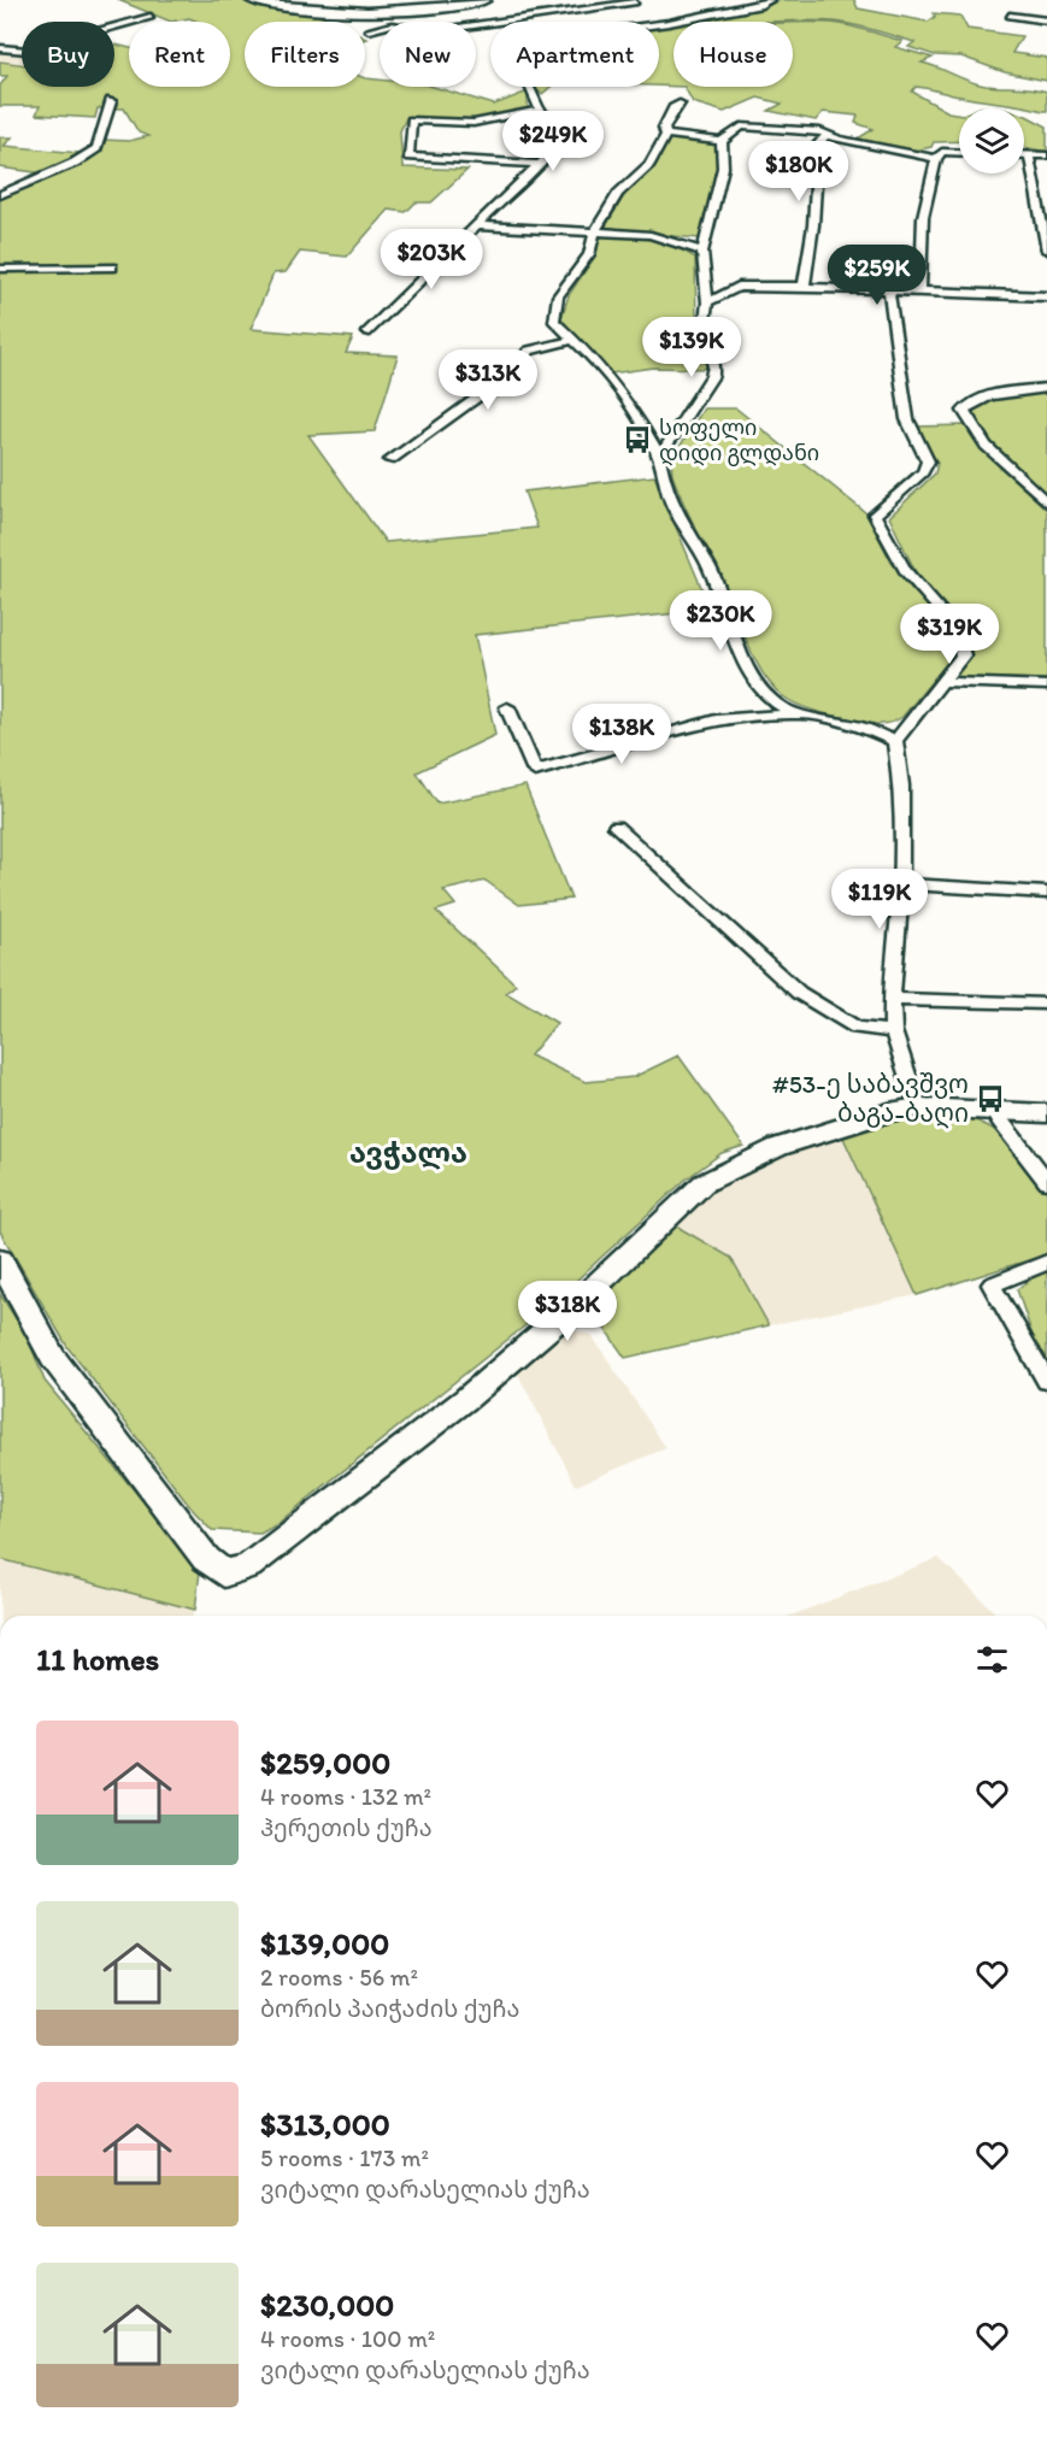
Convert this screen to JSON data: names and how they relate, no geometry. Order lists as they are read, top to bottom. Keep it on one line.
{"districts":["ავჭალა"],"places":{"bus stop":["სოფელი დიდი გლდანი","#53-ე საბავშვო ბაგა-ბაღი"]},"page":{"chip":["Buy","Rent","Filters","New","Apartment","House"],"price":["$249K","$180K","$203K","$259K","$139K","$313K","$230K","$319K","$138K","$119K","$318K"],"heading":"11 homes","list":[{"name":"$259,000","note":"4 rooms · 132 m² · ჰერეთის ქუჩა"},{"name":"$139,000","note":"2 rooms · 56 m² · ბორის პაიჭაძის ქუჩა"},{"name":"$313,000","note":"5 rooms · 173 m² · ვიტალი დარასელიას ქუჩა"},{"name":"$230,000","note":"4 rooms · 100 m² · ვიტალი დარასელიას ქუჩა"}]}}
